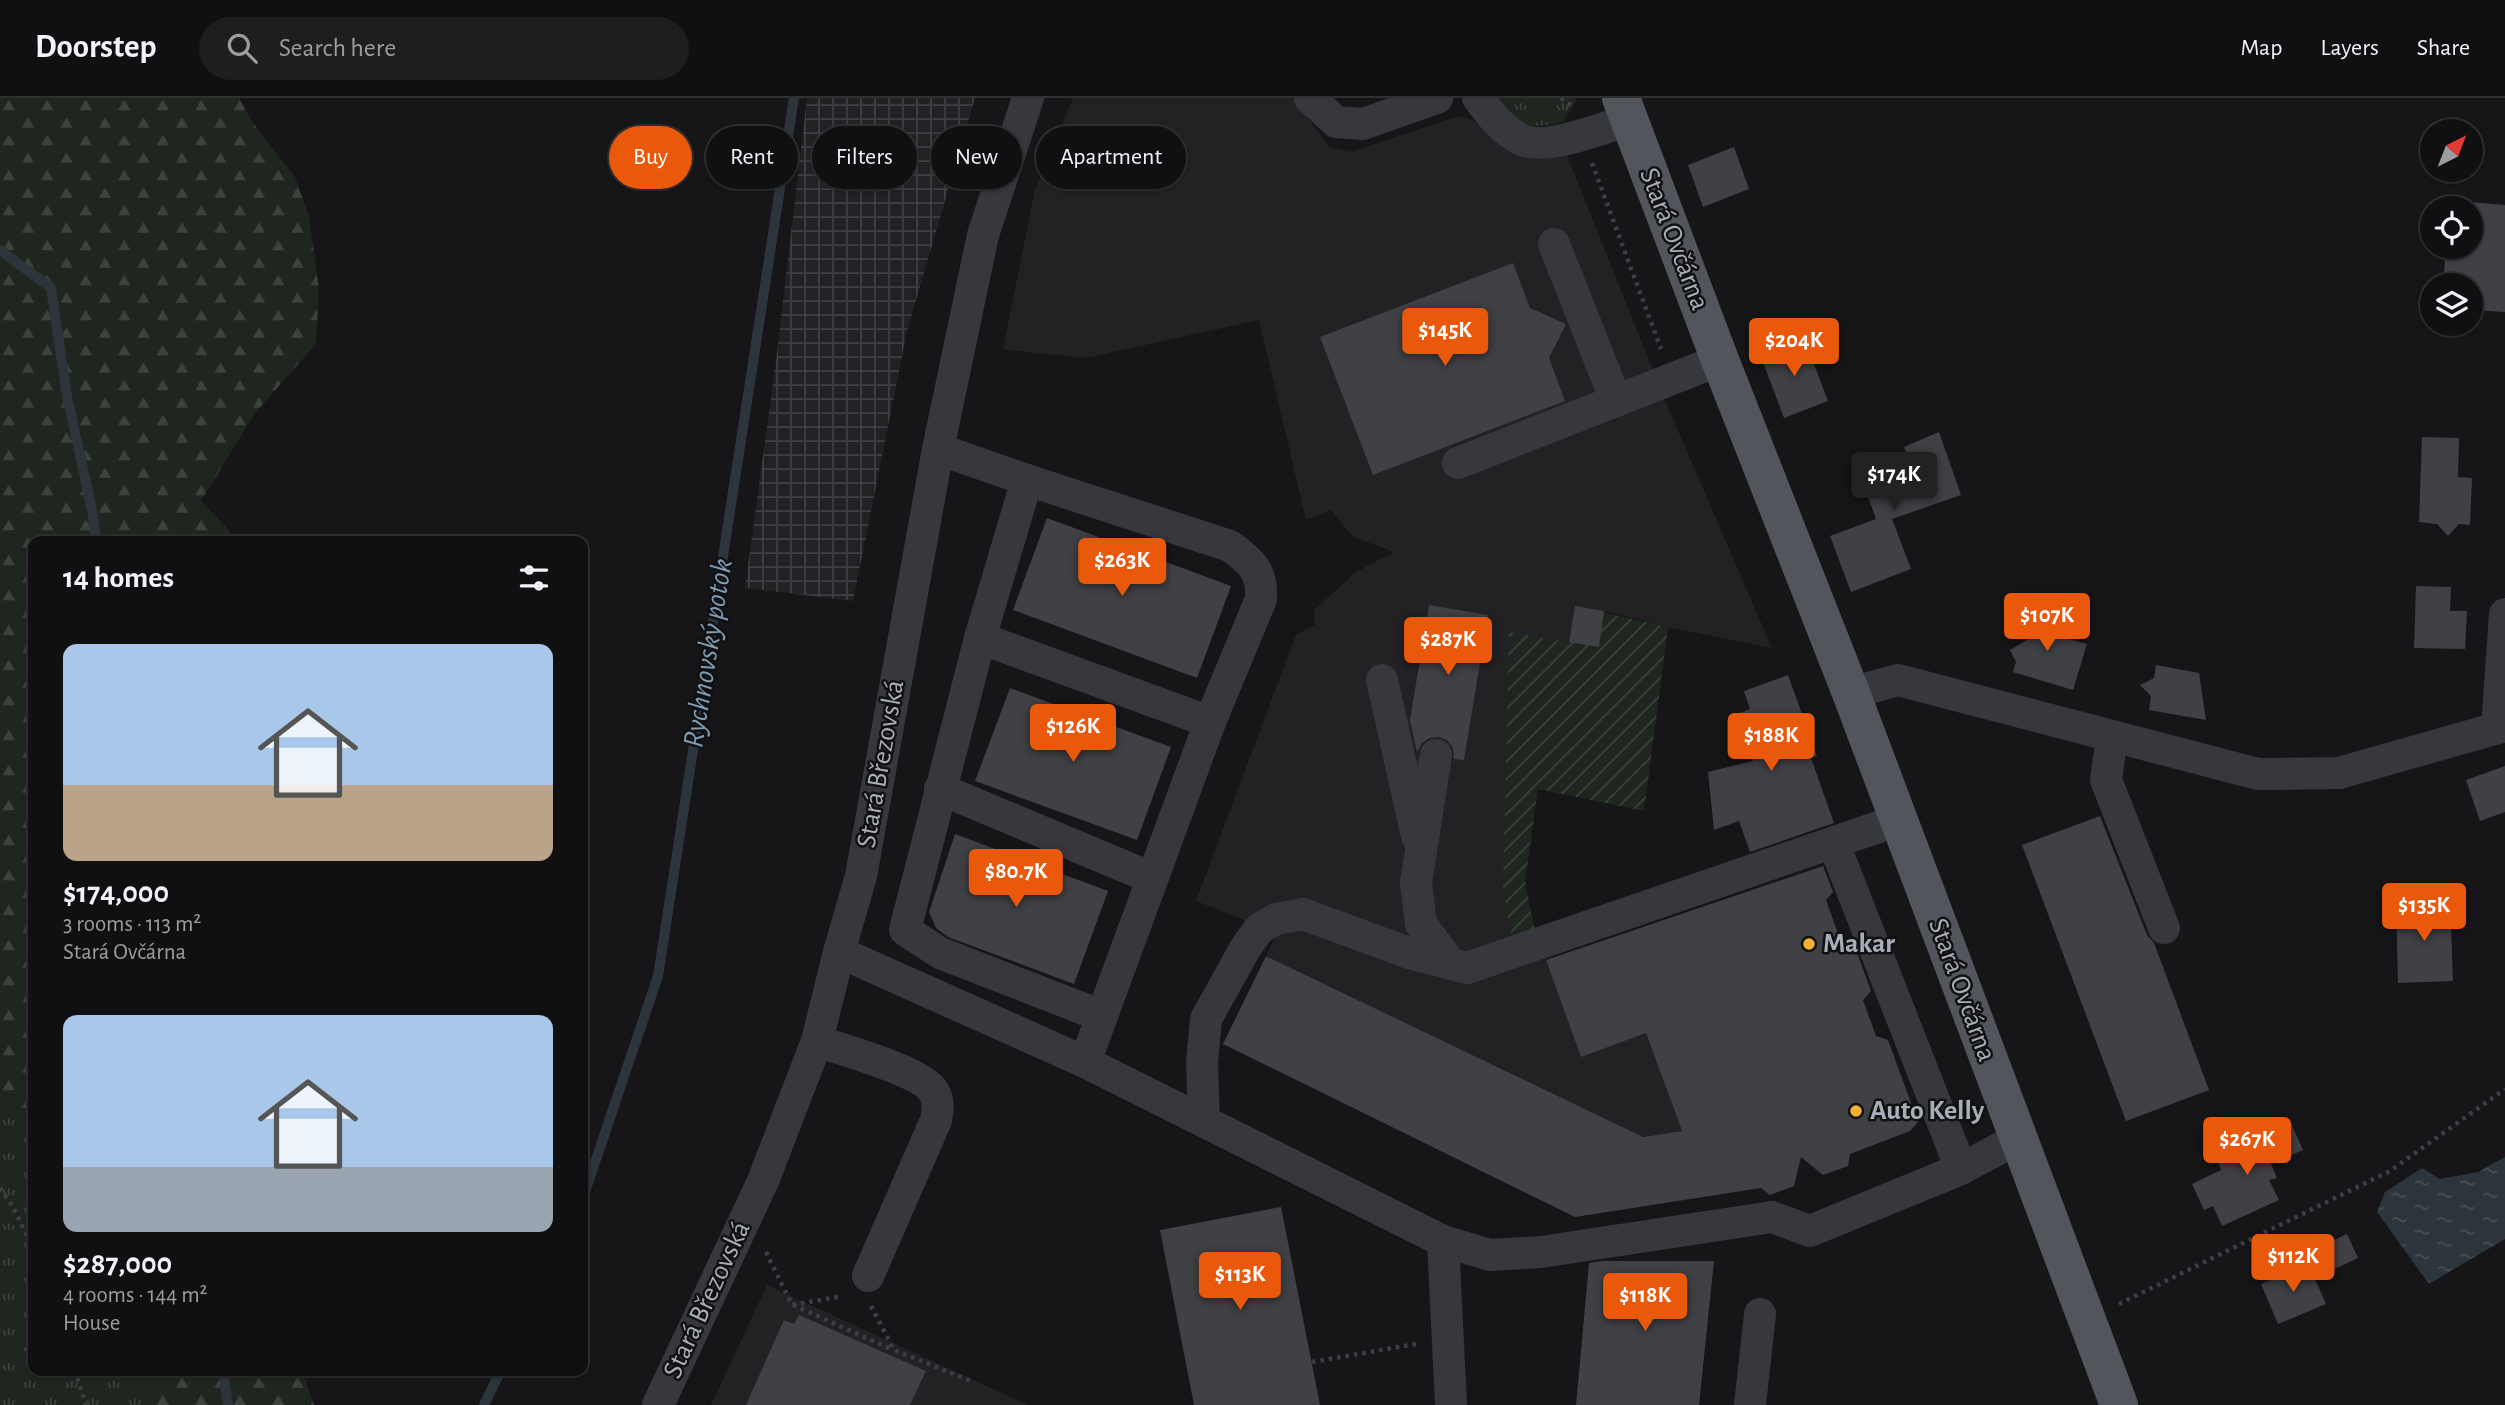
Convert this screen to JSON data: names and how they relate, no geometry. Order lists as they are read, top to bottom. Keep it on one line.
{"streets":{"main road":["Stará Ovčárna"],"street":["Stará Březovská"]},"water":["Rychnovský potok"],"places":["Makar","Auto Kelly"],"north":"top right","page":{"header":"Doorstep","search":"Search here","nav":["Map","Layers","Share"],"chip":["Buy","Rent","Filters","New","Apartment"],"price":["$145K","$204K","$174K","$263K","$107K","$287K","$126K","$188K","$80.7K","$135K","$267K","$112K","$113K","$118K"],"heading":"14 homes","list":[{"name":"$174,000","note":"3 rooms · 113 m² · Stará Ovčárna"},{"name":"$287,000","note":"4 rooms · 144 m² · House"}]}}
